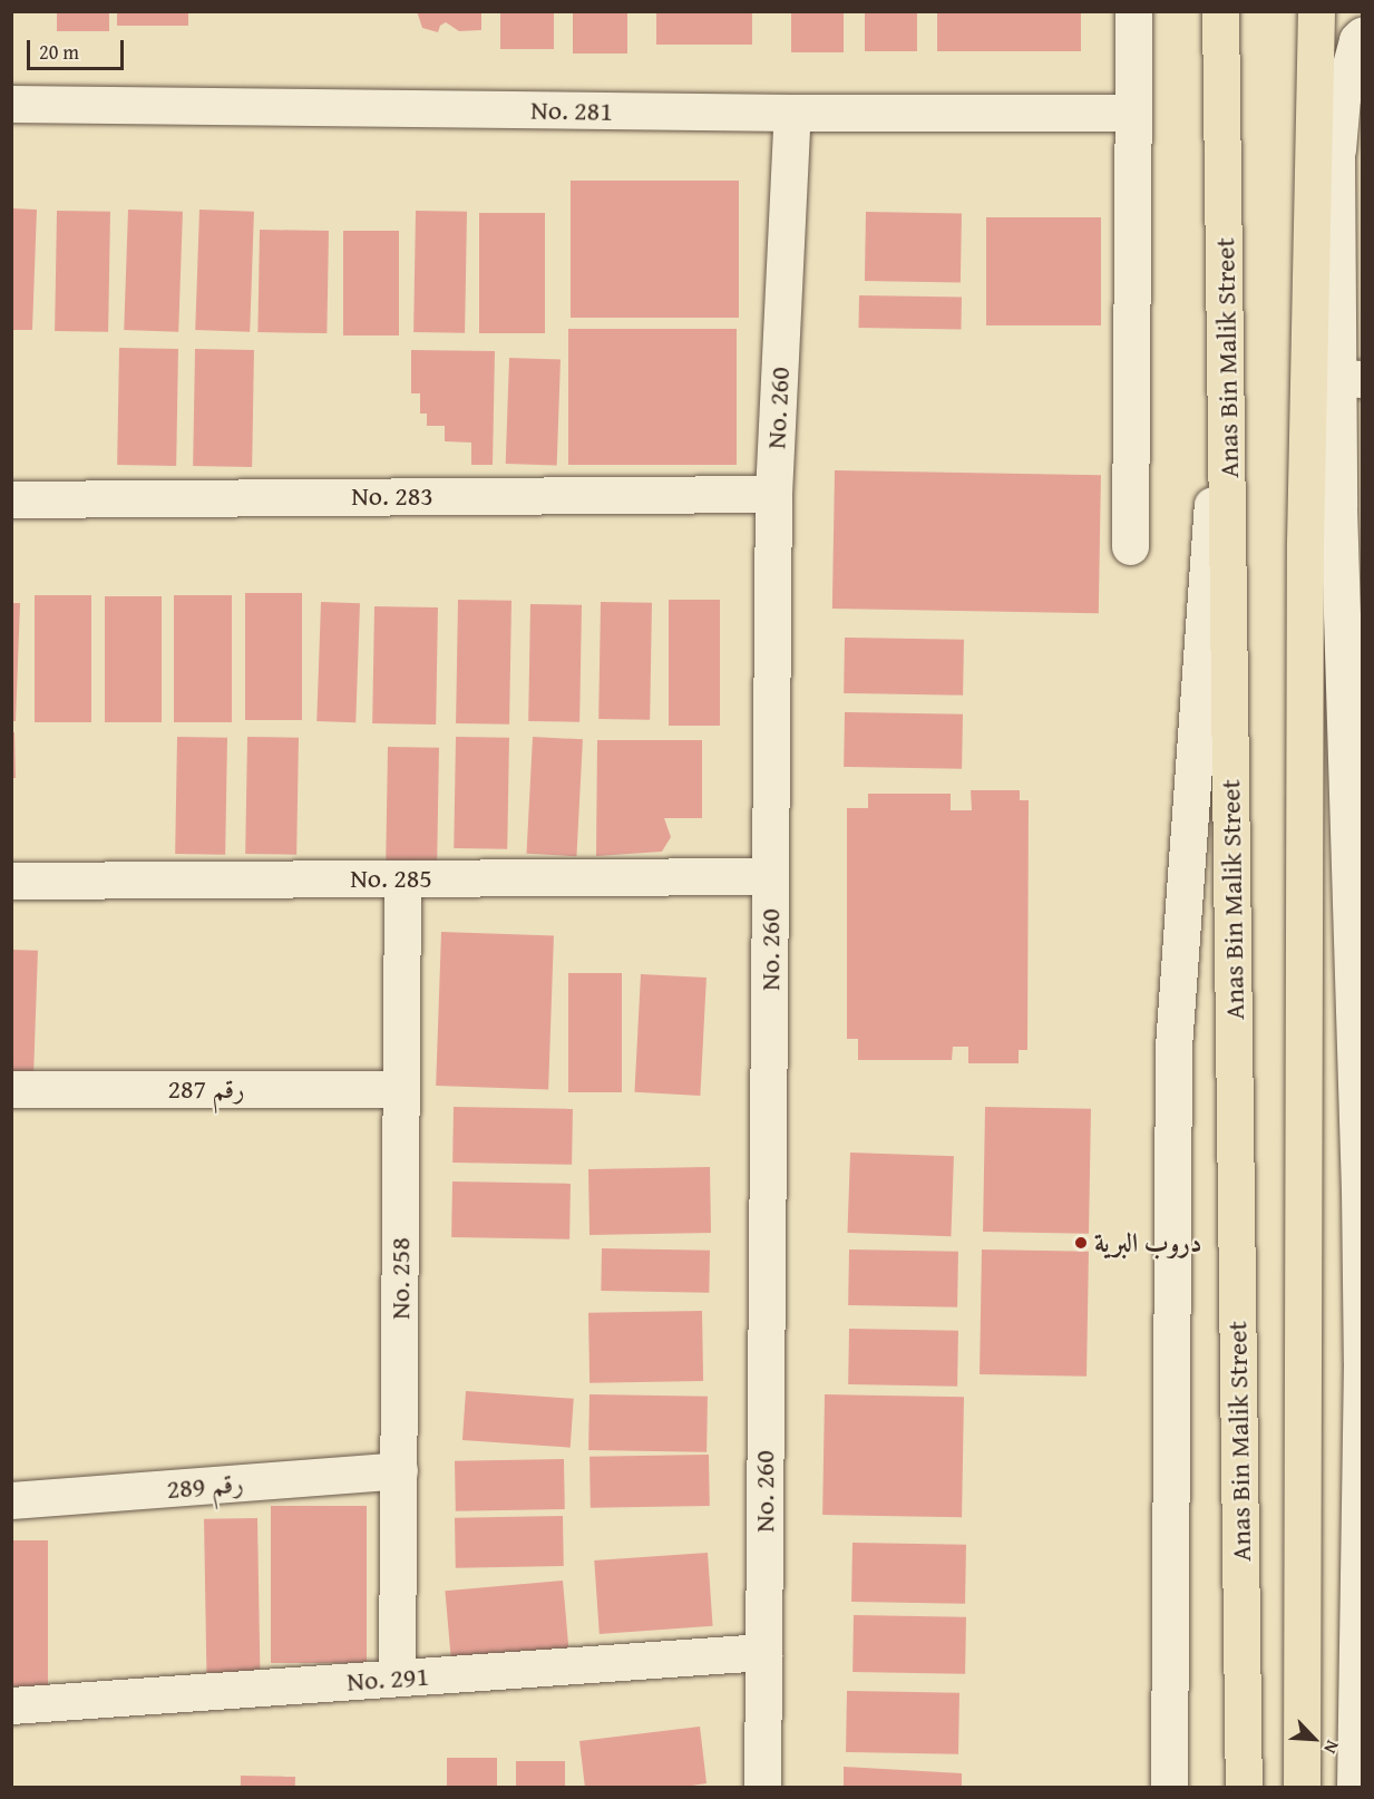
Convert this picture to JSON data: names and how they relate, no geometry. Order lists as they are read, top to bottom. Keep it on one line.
{"streets":{"main road":["Anas Bin Malik Street"],"street":["No. 281","No. 260","No. 283","No. 285","رقم 287","No. 258","رقم 289","No. 291"]},"crossings":[["No. 281","No. 260"],["No. 260","No. 283"],["No. 260","No. 285"],["No. 260","No. 291"],["No. 285","No. 258"],["رقم 287","No. 258"],["No. 258","رقم 289"],["No. 258","No. 291"]],"places":["دروب البرية"],"scale_bar":"20 m","north":"bottom right"}
